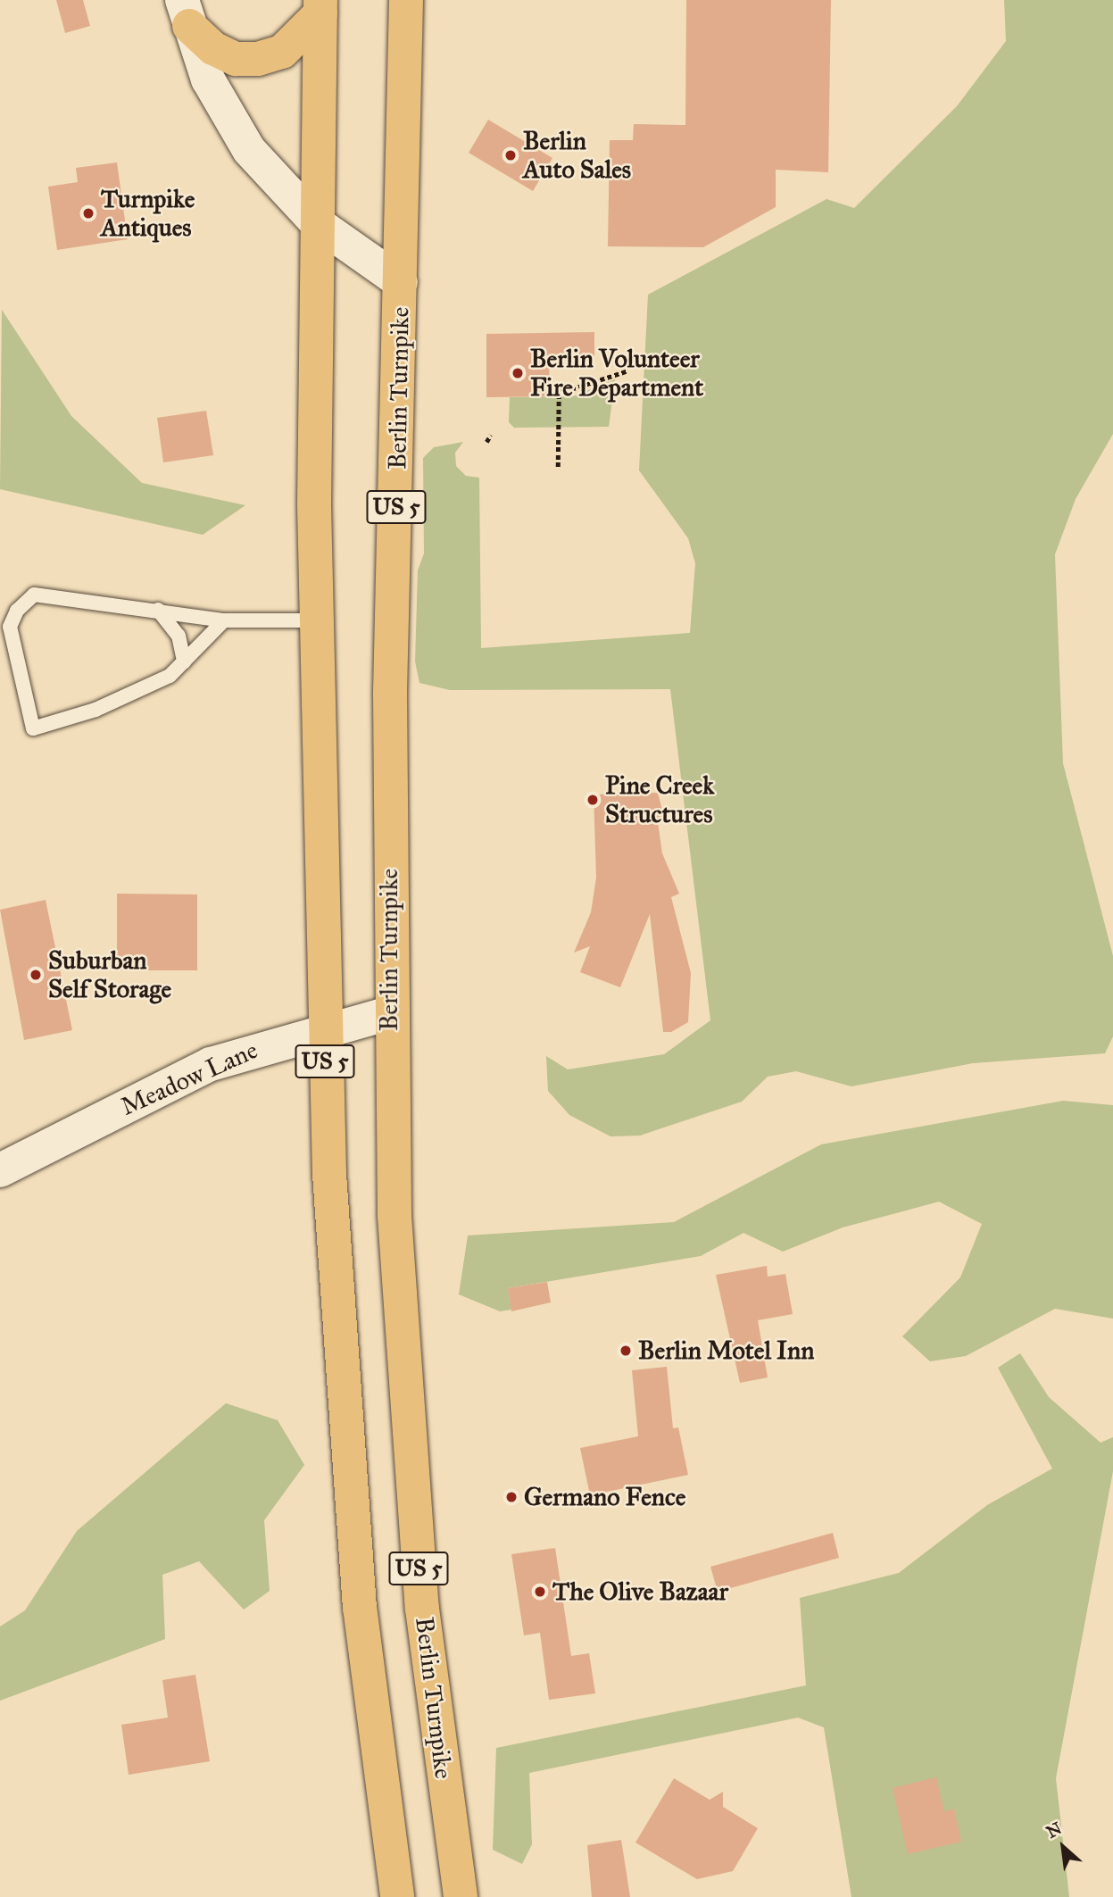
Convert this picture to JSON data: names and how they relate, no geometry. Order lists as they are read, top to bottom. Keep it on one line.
{"streets":{"highway":["Berlin Turnpike","US 5"],"street":["Meadow Lane"]},"crossings":[["Berlin Turnpike","Meadow Lane"],["US 5","Meadow Lane"]],"places":["Berlin Auto Sales","Turnpike Antiques","Berlin Volunteer Fire Department","Pine Creek Structures","Suburban Self Storage","Berlin Motel Inn","Germano Fence","The Olive Bazaar"],"north":"top left"}
